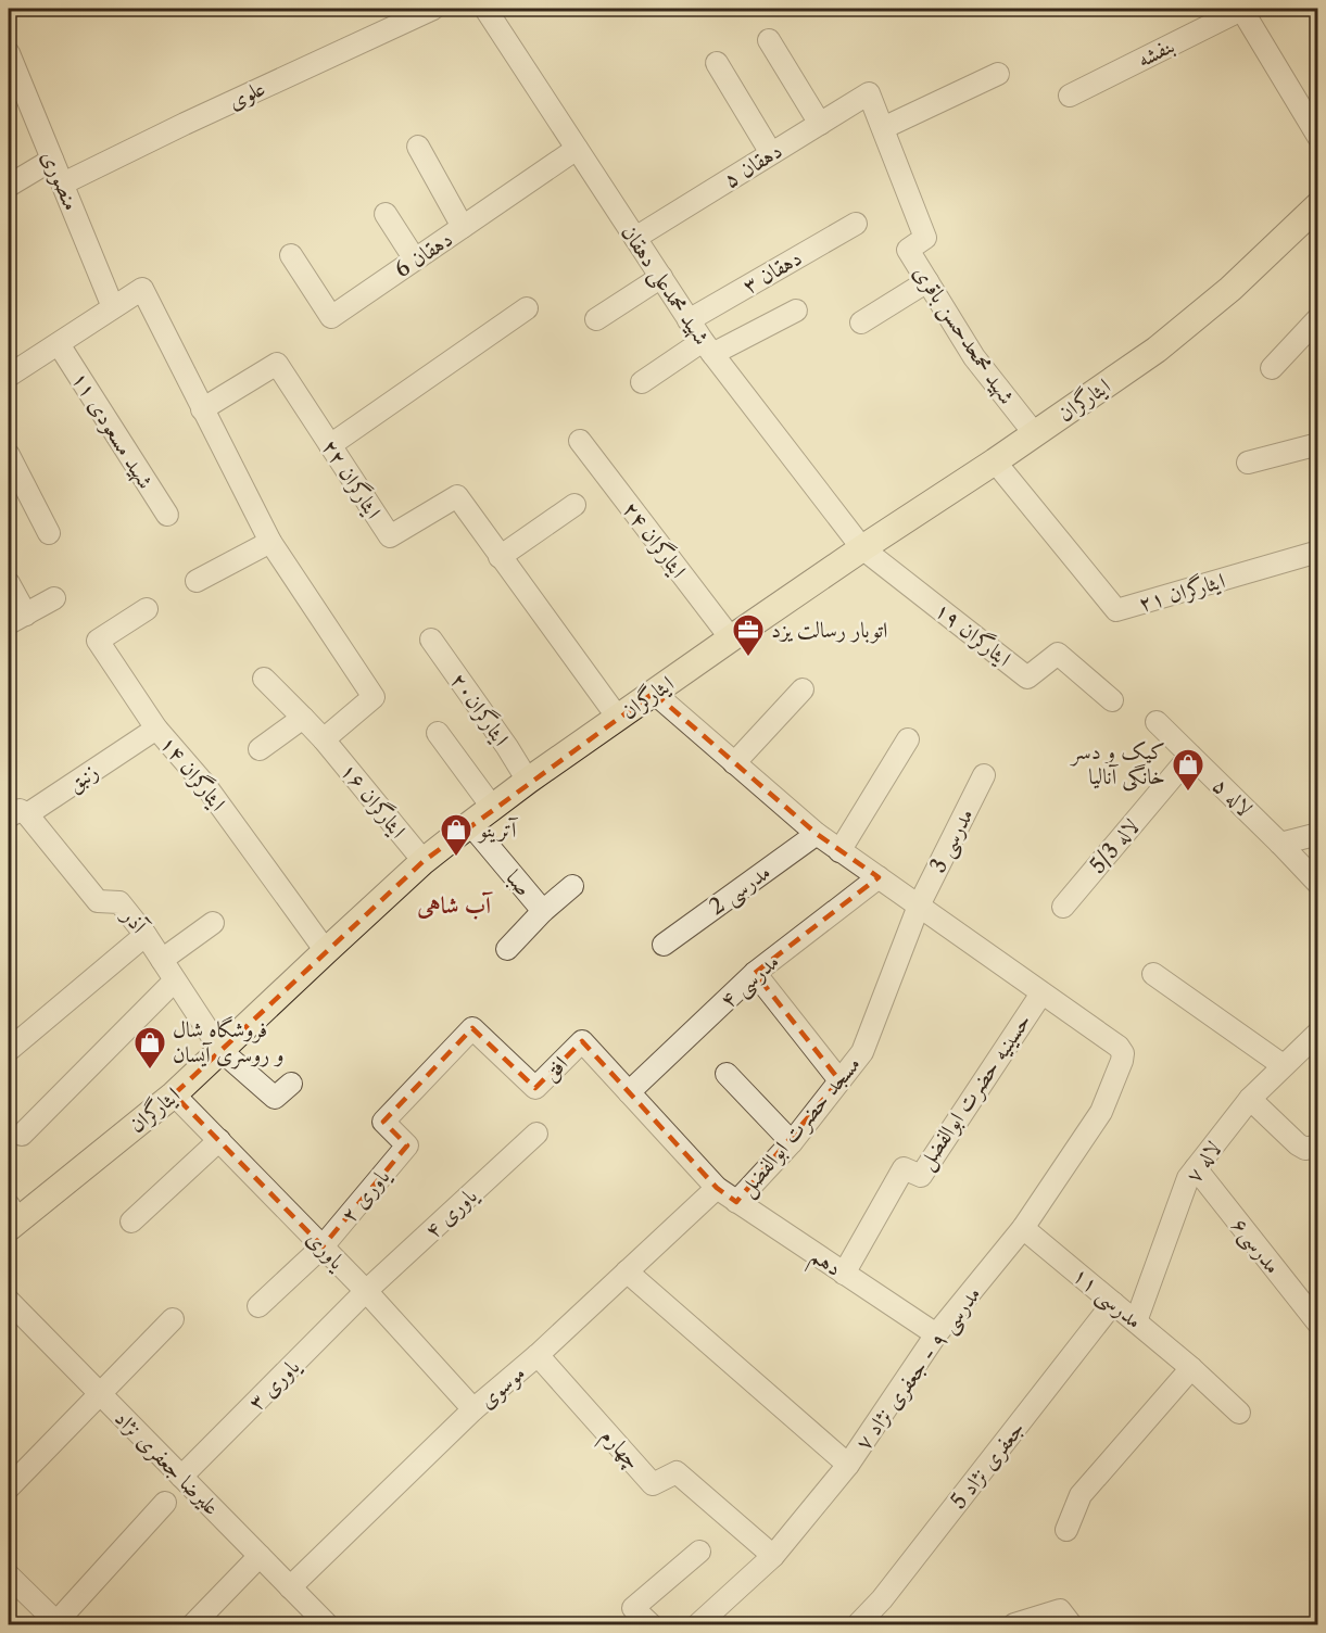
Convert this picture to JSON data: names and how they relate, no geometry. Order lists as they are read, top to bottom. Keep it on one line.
{"streets":{"main road":["ایثارگران"],"street":["بنفشه","علوی","دهقان ۵","منصوری","دهقان 6","دهقان ۳","شهید محمدعلی دهقان","شهید محمحدحسن باقری","شهید مسعودی ۱۱","ایثارگران ۲۲","ایثارگران ۲۴","ایثارگران ۲۱","ایثارگران ۱‍۹","۲۰ایثارگران","ایثارگران ۱۴","زنبق","لاله ۵","ایثارگران ۱۶","مدرسی 3","لاله 5/3","صبا","مدرسی 2","آذر","مدرسی ۴","افق","حسینیه حضرت ابوالفضل","مسجد حضرت ابوالفضل","لاله ۷","یاوری ۲","یاوری ۴","مدرسی۶","یاوری","دهم","مدرسی ۱۱","مدرسی ۹ - جعفری نژاد ۷","یاوری ۳","موسوی","چهارم","علیرضا جعفری نژاد","جعفری نژاد 5"]},"crossings":[["علوی","منصوری"],["دهقان ۵","شهید محمدعلی دهقان"],["دهقان ۵","شهید محمحدحسن باقری"],["دهقان 6","شهید محمدعلی دهقان"],["دهقان ۳","شهید محمدعلی دهقان"],["شهید محمدعلی دهقان","ایثارگران"],["شهید محمدعلی دهقان","ایثارگران ۱‍۹"],["شهید محمحدحسن باقری","ایثارگران"],["ایثارگران","ایثارگران ۲۲"],["ایثارگران","ایثارگران ۲۴"],["ایثارگران","ایثارگران ۲۱"],["ایثارگران","ایثارگران ۱‍۹"],["ایثارگران","۲۰ایثارگران"],["ایثارگران","ایثارگران ۱۴"],["ایثارگران","ایثارگران ۱۶"],["ایثارگران","صبا"],["ایثارگران","آذر"],["ایثارگران","یاوری"],["ایثارگران ۱۴","زنبق"],["زنبق","آذر"],["لاله ۵","لاله 5/3"],["مدرسی 3","مسجد حضرت ابوالفضل"],["مدرسی ۴","افق"],["افق","یاوری ۲"],["افق","دهم"],["افق","موسوی"],["حسینیه حضرت ابوالفضل","دهم"],["حسینیه حضرت ابوالفضل","مدرسی ۹ - جعفری نژاد ۷"],["مسجد حضرت ابوالفضل","دهم"],["لاله ۷","مدرسی۶"],["لاله ۷","مدرسی ۱۱"],["یاوری ۲","یاوری"],["یاوری ۴","یاوری"],["یاوری ۴","یاوری ۳"],["یاوری","یاوری ۳"],["یاوری","موسوی"],["دهم","مدرسی ۹ - جعفری نژاد ۷"],["دهم","موسوی"],["مدرسی ۱۱","مدرسی ۹ - جعفری نژاد ۷"],["مدرسی ۱۱","جعفری نژاد 5"],["مدرسی ۹ - جعفری نژاد ۷","چهارم"],["یاوری ۳","علیرضا جعفری نژاد"],["موسوی","چهارم"],["موسوی","علیرضا جعفری نژاد"]],"districts":["آب شاهی"],"places":{"office":["اتوبار رسالت یزد"],"shop":["کیک و دسر خانگی آنالیا","آترینو","فروشگاه شال و روسری آیسان"]}}
